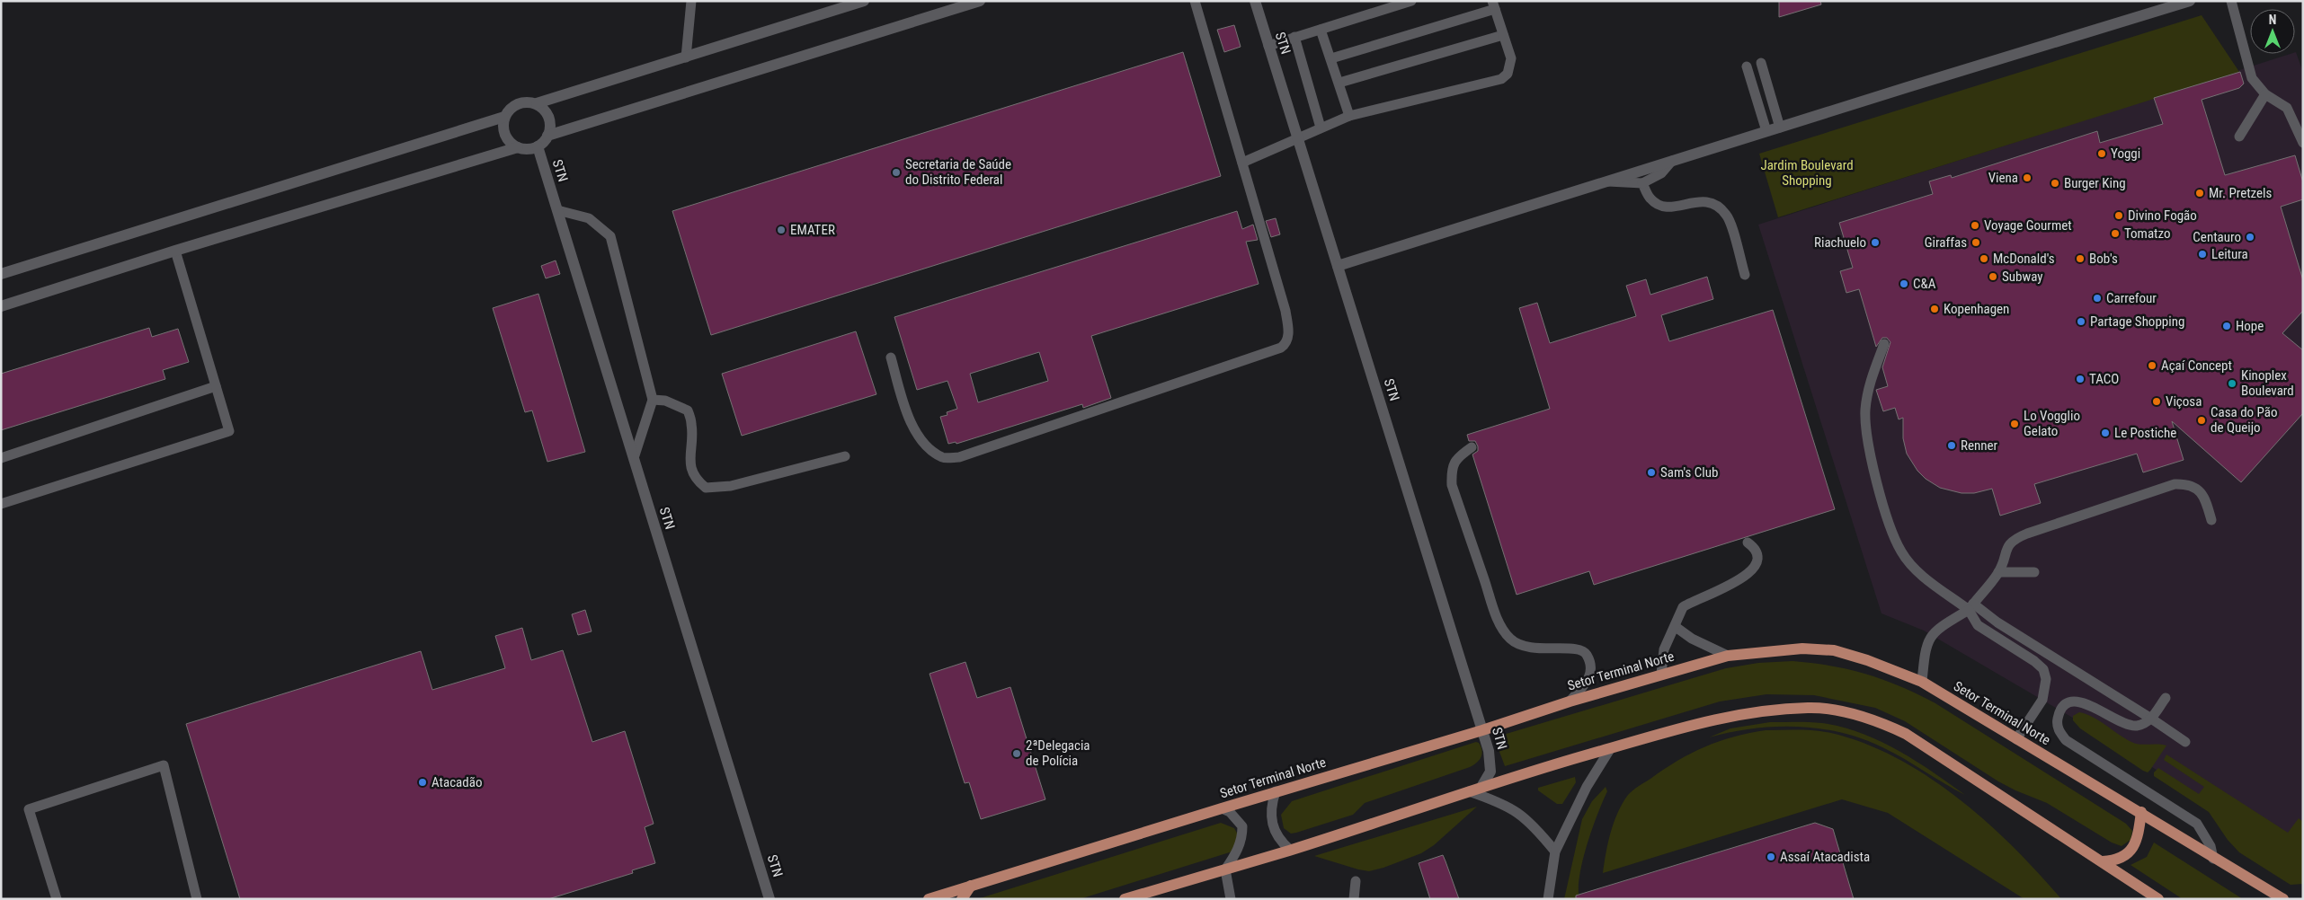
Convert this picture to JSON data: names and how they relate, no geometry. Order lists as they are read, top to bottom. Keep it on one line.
{"streets":{"main road":["Setor Terminal Norte"],"street":["STN"]},"crossings":[["STN","Setor Terminal Norte"]],"parks":["Jardim Boulevard Shopping"],"places":["Yoggi","Secretaria de Saúde do Distrito Federal","Viena","Burger King","Mr. Pretzels","Divino Fogão","Voyage Gourmet","EMATER","Tomatzo","Centauro","Riachuelo","Giraffas","Leitura","McDonald's","Bob's","Subway","C&A","Carrefour","Kopenhagen","Partage Shopping","Hope","Açaí Concept","TACO","Kinoplex Boulevard","Viçosa","Casa do Pão de Queijo","Lo Vogglio Gelato","Le Postiche","Renner","Sam's Club","2ªDelegacia de Polícia","Atacadão","Assaí Atacadista"],"north":"top"}
